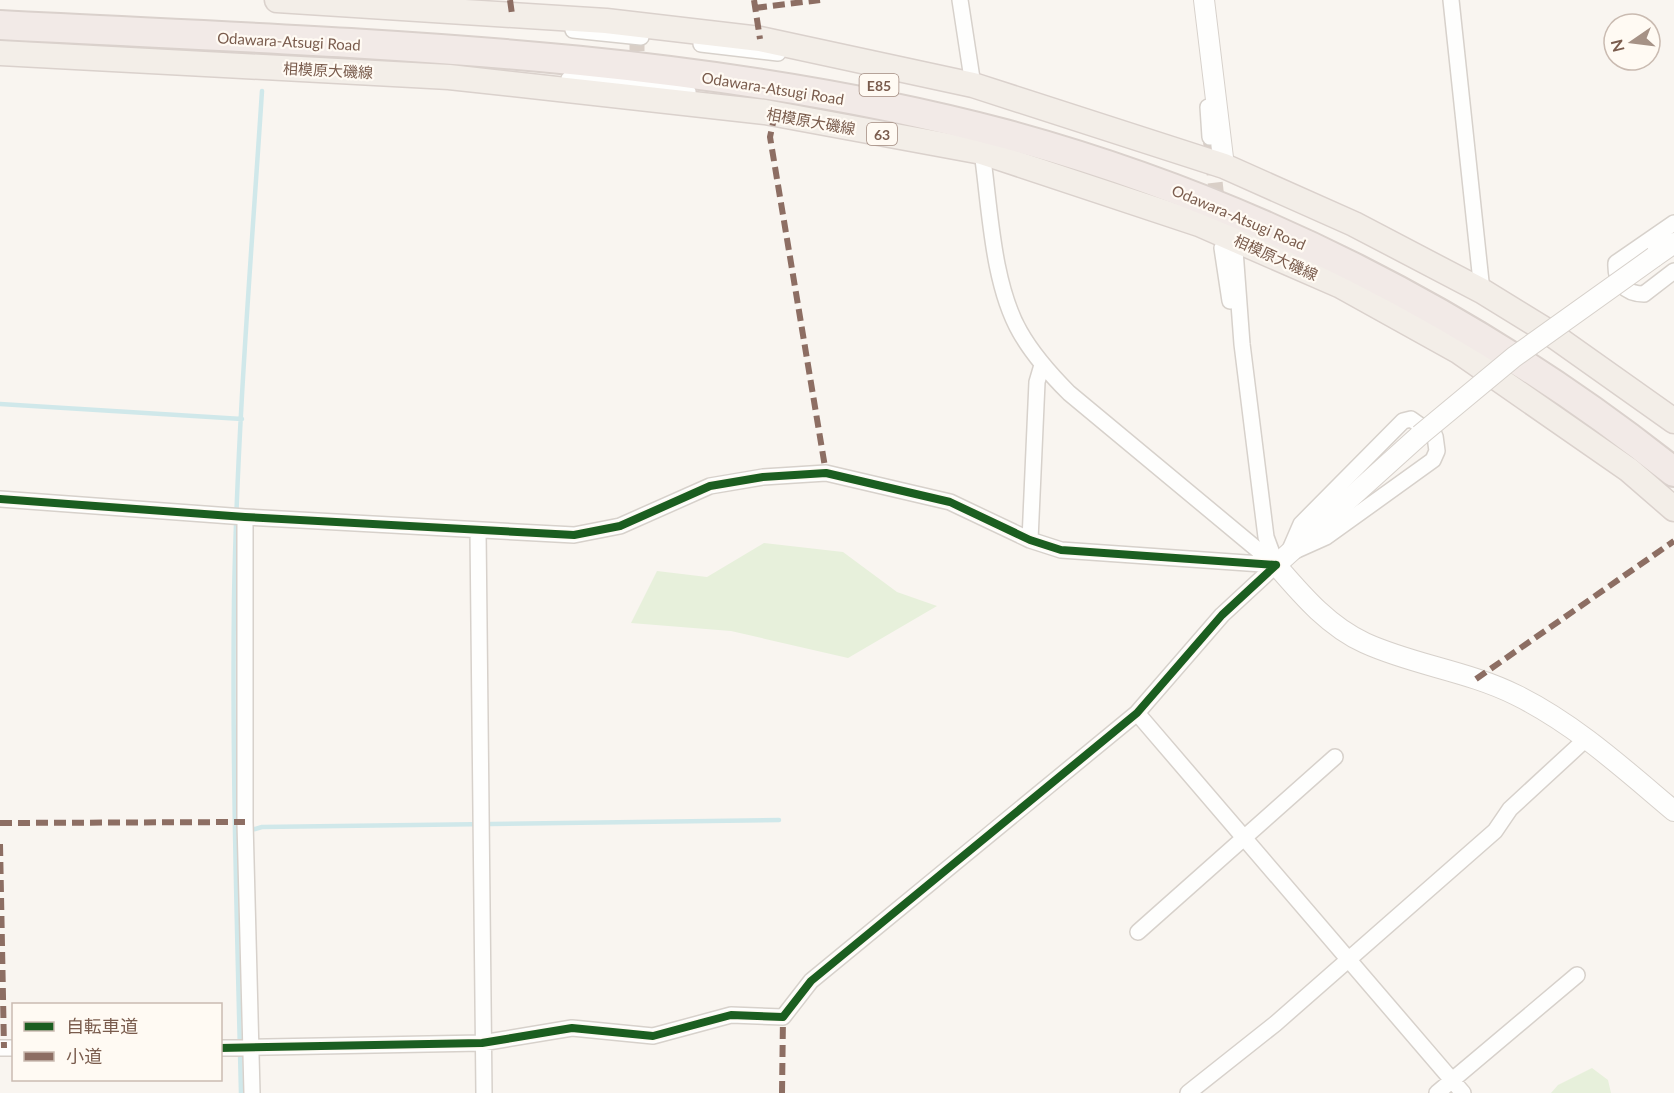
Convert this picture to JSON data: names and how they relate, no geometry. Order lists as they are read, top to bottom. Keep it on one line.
{"streets":{"highway":["Odawara-Atsugi Road","E85"],"main road":["相模原大磯線","63"]},"legend":["自転車道","小道"],"north":"left"}
